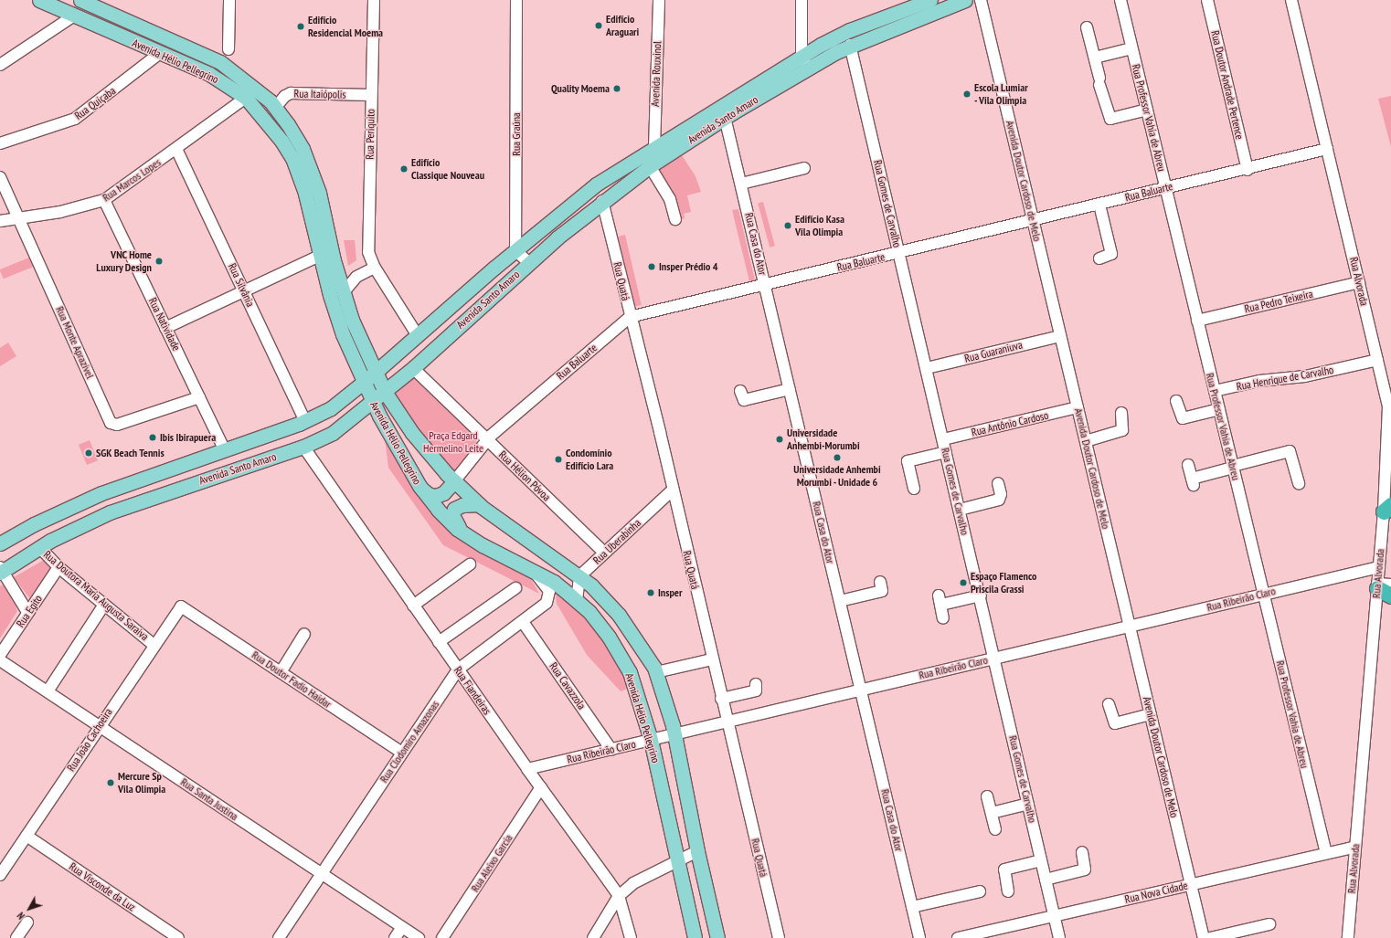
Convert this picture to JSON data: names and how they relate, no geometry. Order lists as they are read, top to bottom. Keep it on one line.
{"streets":{"main road":["Avenida Hélio Pellegrino","Avenida Santo Amaro"],"street":["Avenida Rouxinol","Rua Doutor Andrade Pertence","Rua Itaiópolis","Rua Quiçaba","Rua Professor Vahia de Abreu","Rua Periquito","Rua Graúna","Rua Marcos Lopes","Avenida Doutor Cardoso de Melo","Rua Baluarte","Rua Gomes de Carvalho","Rua Casa do Ator","Rua Quatá","Rua Alvorada","Rua Silvânia","Rua Pedro Teixeira","Rua Natividade","Rua Monte Aprazível","Rua Guaraniuva","Rua Henrique de Carvalho","Rua Antônio Cardoso","Rua Hélion Póvoa","Rua Uberabinha","Rua Doutora Maria Augusta Saraiva","Rua Ribeirão Claro","Rua Egito","Rua Doutor Fadio Haidar","Rua Cavazzola","Rua Fiandeiras","Rua João Cachoeira","Rua Clodomiro Amazonas","Rua Santa Justina","Rua Aleixo Garcia","Rua Visconde da Luz","Rua Nova Cidade"]},"crossings":[["Avenida Hélio Pellegrino","Rua Itaiópolis"],["Avenida Hélio Pellegrino","Rua Quiçaba"],["Avenida Hélio Pellegrino","Avenida Santo Amaro"],["Avenida Hélio Pellegrino","Rua Marcos Lopes"],["Avenida Hélio Pellegrino","Rua Baluarte"],["Avenida Hélio Pellegrino","Rua Uberabinha"],["Avenida Hélio Pellegrino","Rua Ribeirão Claro"],["Avenida Hélio Pellegrino","Rua Clodomiro Amazonas"],["Avenida Rouxinol","Avenida Santo Amaro"],["Rua Doutor Andrade Pertence","Rua Baluarte"],["Rua Itaiópolis","Rua Periquito"],["Rua Professor Vahia de Abreu","Rua Baluarte"],["Rua Professor Vahia de Abreu","Rua Pedro Teixeira"],["Rua Professor Vahia de Abreu","Rua Henrique de Carvalho"],["Rua Professor Vahia de Abreu","Rua Ribeirão Claro"],["Rua Professor Vahia de Abreu","Rua Nova Cidade"],["Avenida Santo Amaro","Rua Periquito"],["Avenida Santo Amaro","Rua Graúna"],["Avenida Santo Amaro","Rua Gomes de Carvalho"],["Avenida Santo Amaro","Rua Casa do Ator"],["Avenida Santo Amaro","Rua Quatá"],["Avenida Santo Amaro","Rua Silvânia"],["Avenida Santo Amaro","Rua Natividade"],["Avenida Santo Amaro","Rua Hélion Póvoa"],["Avenida Santo Amaro","Rua Doutora Maria Augusta Saraiva"],["Avenida Santo Amaro","Rua Fiandeiras"],["Rua Marcos Lopes","Rua Silvânia"],["Rua Marcos Lopes","Rua Natividade"],["Rua Marcos Lopes","Rua Monte Aprazível"],["Avenida Doutor Cardoso de Melo","Rua Baluarte"],["Avenida Doutor Cardoso de Melo","Rua Guaraniuva"],["Avenida Doutor Cardoso de Melo","Rua Antônio Cardoso"],["Avenida Doutor Cardoso de Melo","Rua Ribeirão Claro"],["Avenida Doutor Cardoso de Melo","Rua Nova Cidade"],["Rua Baluarte","Rua Gomes de Carvalho"],["Rua Baluarte","Rua Casa do Ator"],["Rua Baluarte","Rua Quatá"],["Rua Baluarte","Rua Alvorada"],["Rua Baluarte","Rua Hélion Póvoa"],["Rua Gomes de Carvalho","Rua Guaraniuva"],["Rua Gomes de Carvalho","Rua Antônio Cardoso"],["Rua Gomes de Carvalho","Rua Ribeirão Claro"],["Rua Gomes de Carvalho","Rua Nova Cidade"],["Rua Casa do Ator","Rua Ribeirão Claro"],["Rua Quatá","Rua Uberabinha"],["Rua Quatá","Rua Ribeirão Claro"],["Rua Alvorada","Rua Pedro Teixeira"],["Rua Alvorada","Rua Henrique de Carvalho"],["Rua Alvorada","Rua Ribeirão Claro"],["Rua Alvorada","Rua Nova Cidade"],["Rua Natividade","Rua Monte Aprazível"],["Rua Hélion Póvoa","Rua Uberabinha"],["Rua Doutora Maria Augusta Saraiva","Rua Egito"],["Rua Doutora Maria Augusta Saraiva","Rua João Cachoeira"],["Rua Ribeirão Claro","Rua Cavazzola"],["Rua Ribeirão Claro","Rua Fiandeiras"],["Rua Doutor Fadio Haidar","Rua João Cachoeira"],["Rua Doutor Fadio Haidar","Rua Clodomiro Amazonas"],["Rua Cavazzola","Rua Clodomiro Amazonas"],["Rua Fiandeiras","Rua Clodomiro Amazonas"],["Rua Fiandeiras","Rua Aleixo Garcia"],["Rua João Cachoeira","Rua Santa Justina"],["Rua João Cachoeira","Rua Visconde da Luz"],["Rua Clodomiro Amazonas","Rua Santa Justina"]],"parks":["Praça Edgard Hermelino Leite"],"places":["Edifício Araguari","Edifício Residencial Moema","Quality Moema","Escola Lumiar - Vila Olimpia","Edifício Classique Nouveau","Edifício Kasa Vila Olimpia","VNC Home Luxury Design","Insper Prédio 4","Ibis Ibirapuera","Universidade Anhembi-Morumbi","SGK Beach Tennis","Universidade Anhembi Morumbi - Unidade 6","Condomínio Edifício Lara","Espaço Flamenco Priscila Grassi","Insper","Mercure Sp Vila Olimpia"],"north":"bottom left"}
